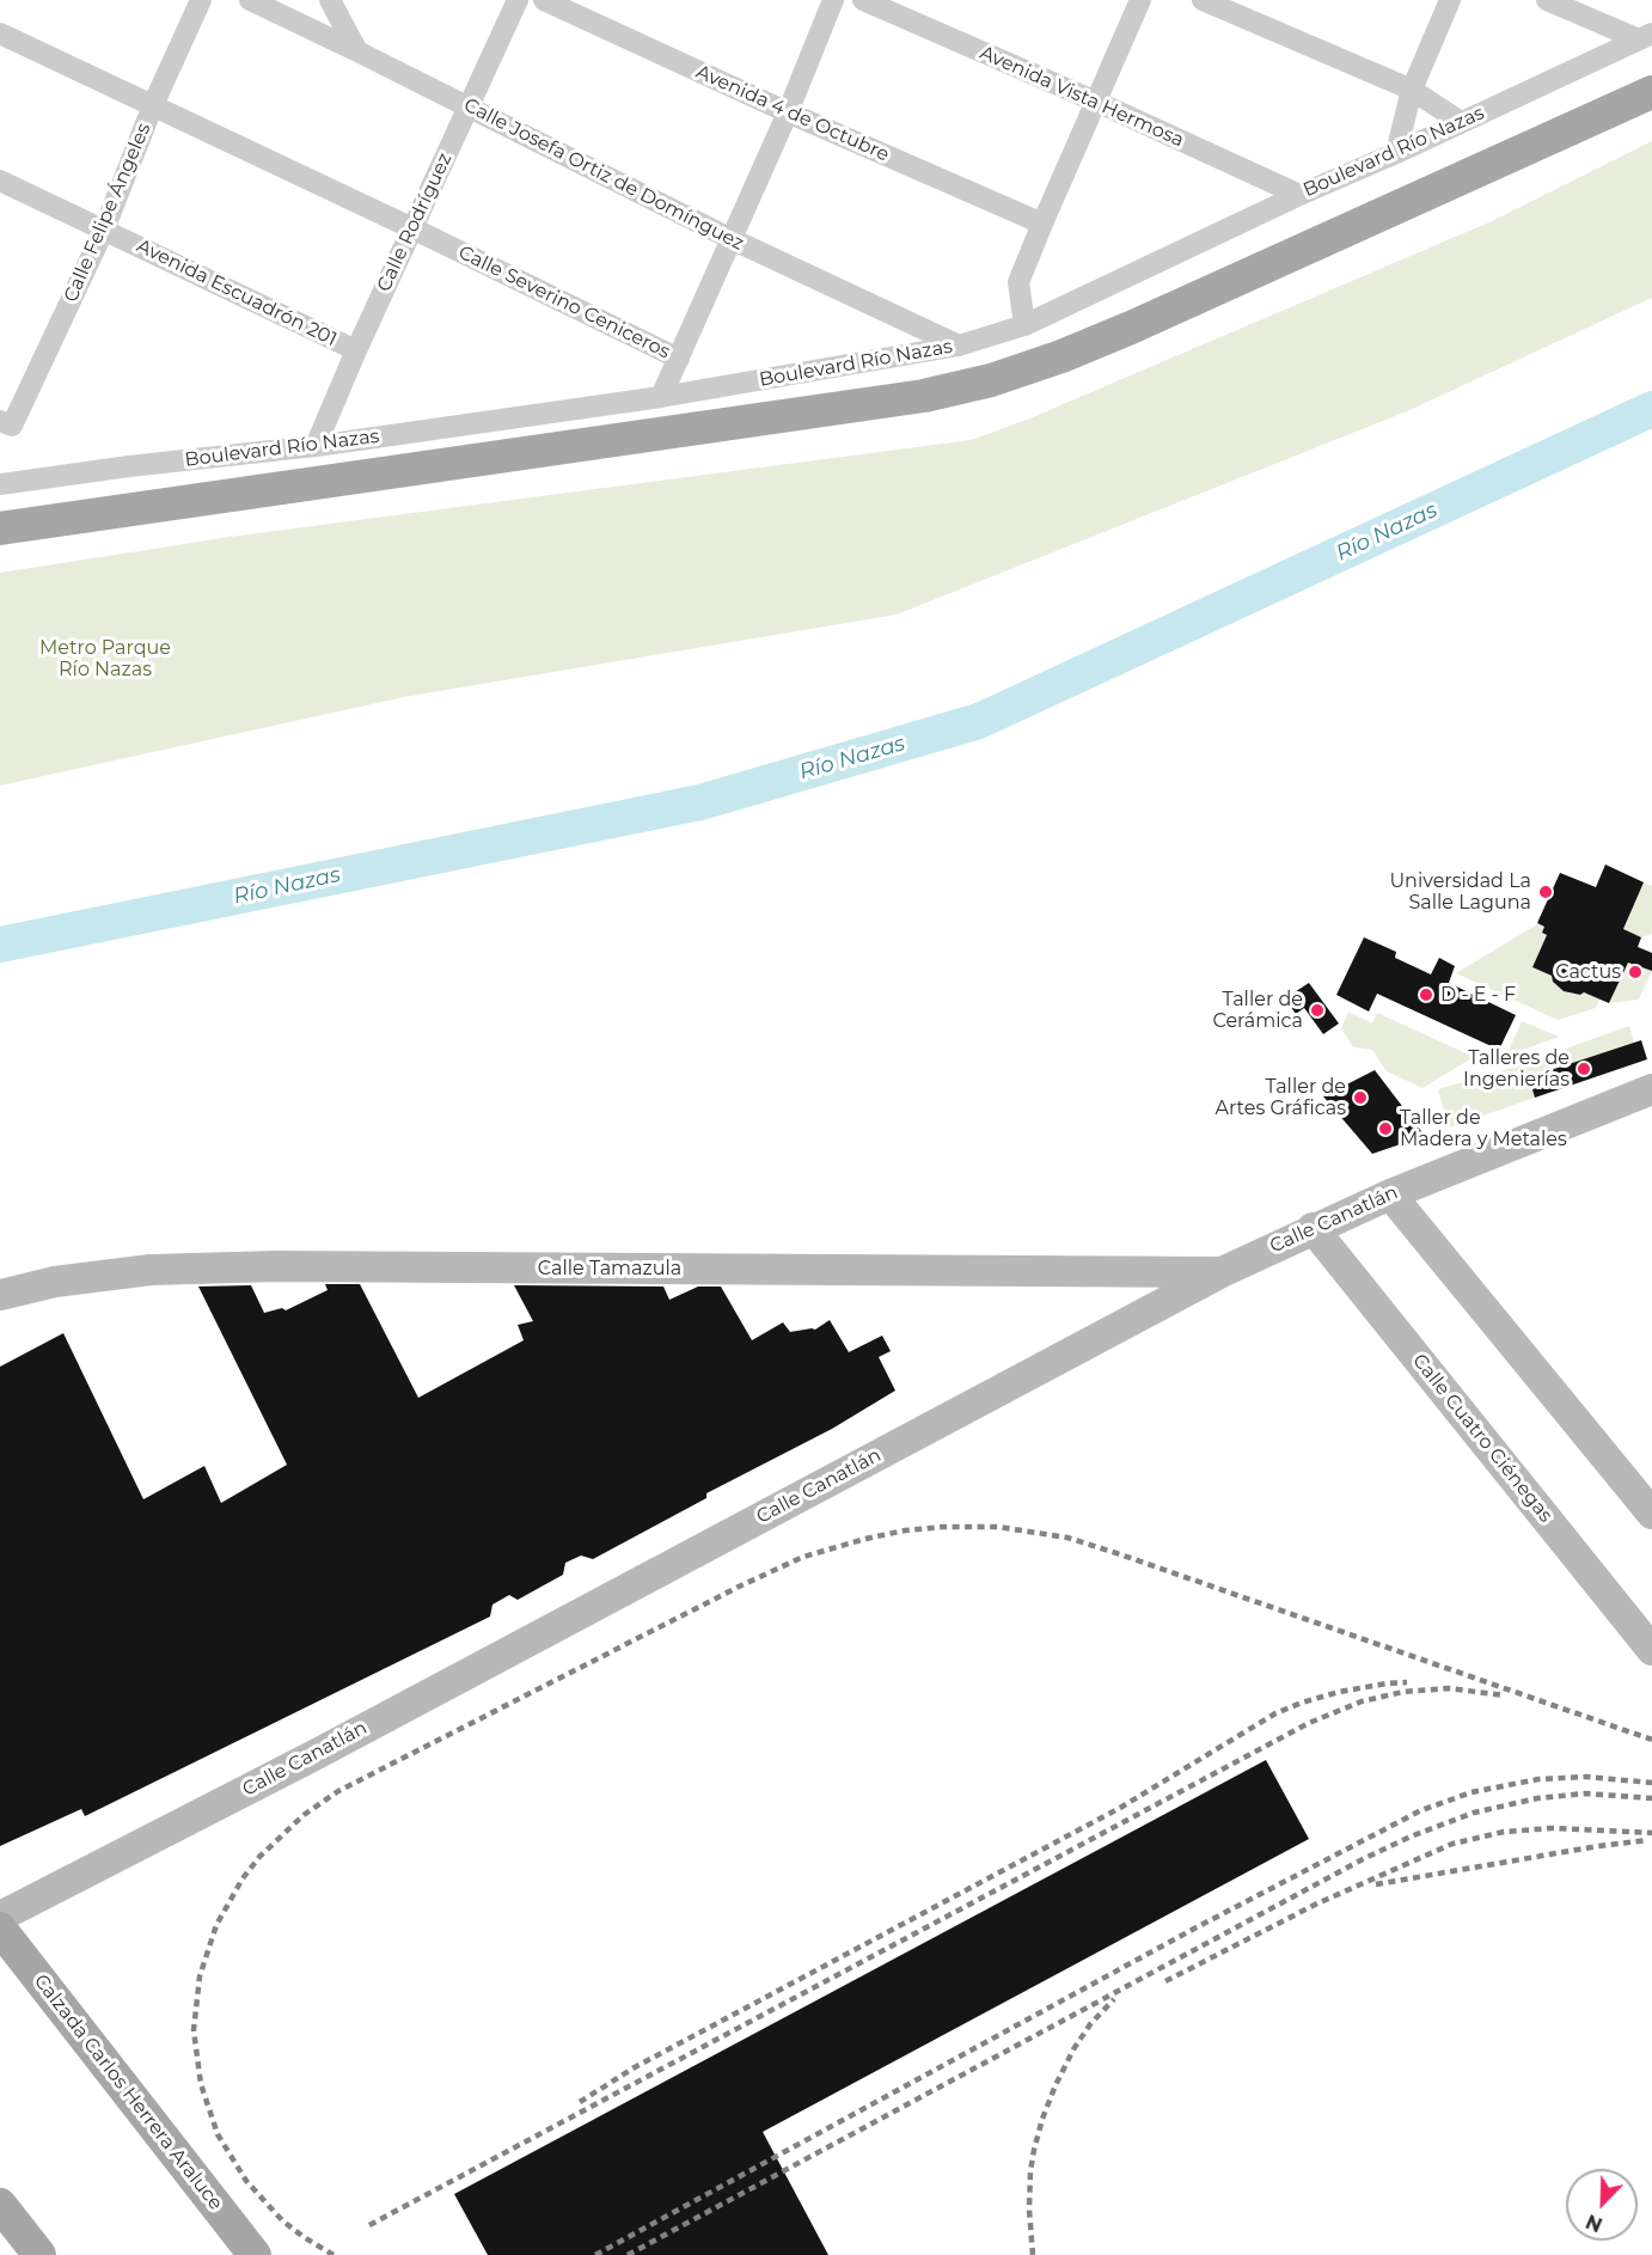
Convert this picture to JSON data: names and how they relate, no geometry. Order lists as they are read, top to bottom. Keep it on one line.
{"streets":{"main road":["Boulevard Río Nazas","Calzada Carlos Herrera Araluce"],"street":["Avenida Vista Hermosa","Avenida 4 de Octubre","Calle Josefa Ortiz de Domínguez","Calle Felipe Ángeles","Calle Rodríguez","Avenida Escuadrón 201","Calle Severino Ceniceros","Calle Canatlán","Calle Tamazula","Calle Cuatro Ciénegas"]},"crossings":[["Avenida Vista Hermosa","Boulevard Río Nazas"],["Boulevard Río Nazas","Calle Josefa Ortiz de Domínguez"],["Boulevard Río Nazas","Calle Rodríguez"],["Boulevard Río Nazas","Calle Severino Ceniceros"],["Calle Josefa Ortiz de Domínguez","Calle Rodríguez"],["Calle Felipe Ángeles","Avenida Escuadrón 201"],["Calle Felipe Ángeles","Calle Severino Ceniceros"],["Calle Rodríguez","Avenida Escuadrón 201"],["Calle Rodríguez","Calle Severino Ceniceros"],["Calle Canatlán","Calle Tamazula"],["Calle Canatlán","Calle Cuatro Ciénegas"]],"water":["Río Nazas"],"parks":["Metro Parque Río Nazas"],"places":["Universidad La Salle Laguna","Cactus","D - E - F","Taller de Cerámica","Talleres de Ingenierías","Taller de Artes Gráficas","Taller de Madera y Metales"],"north":"bottom left"}
